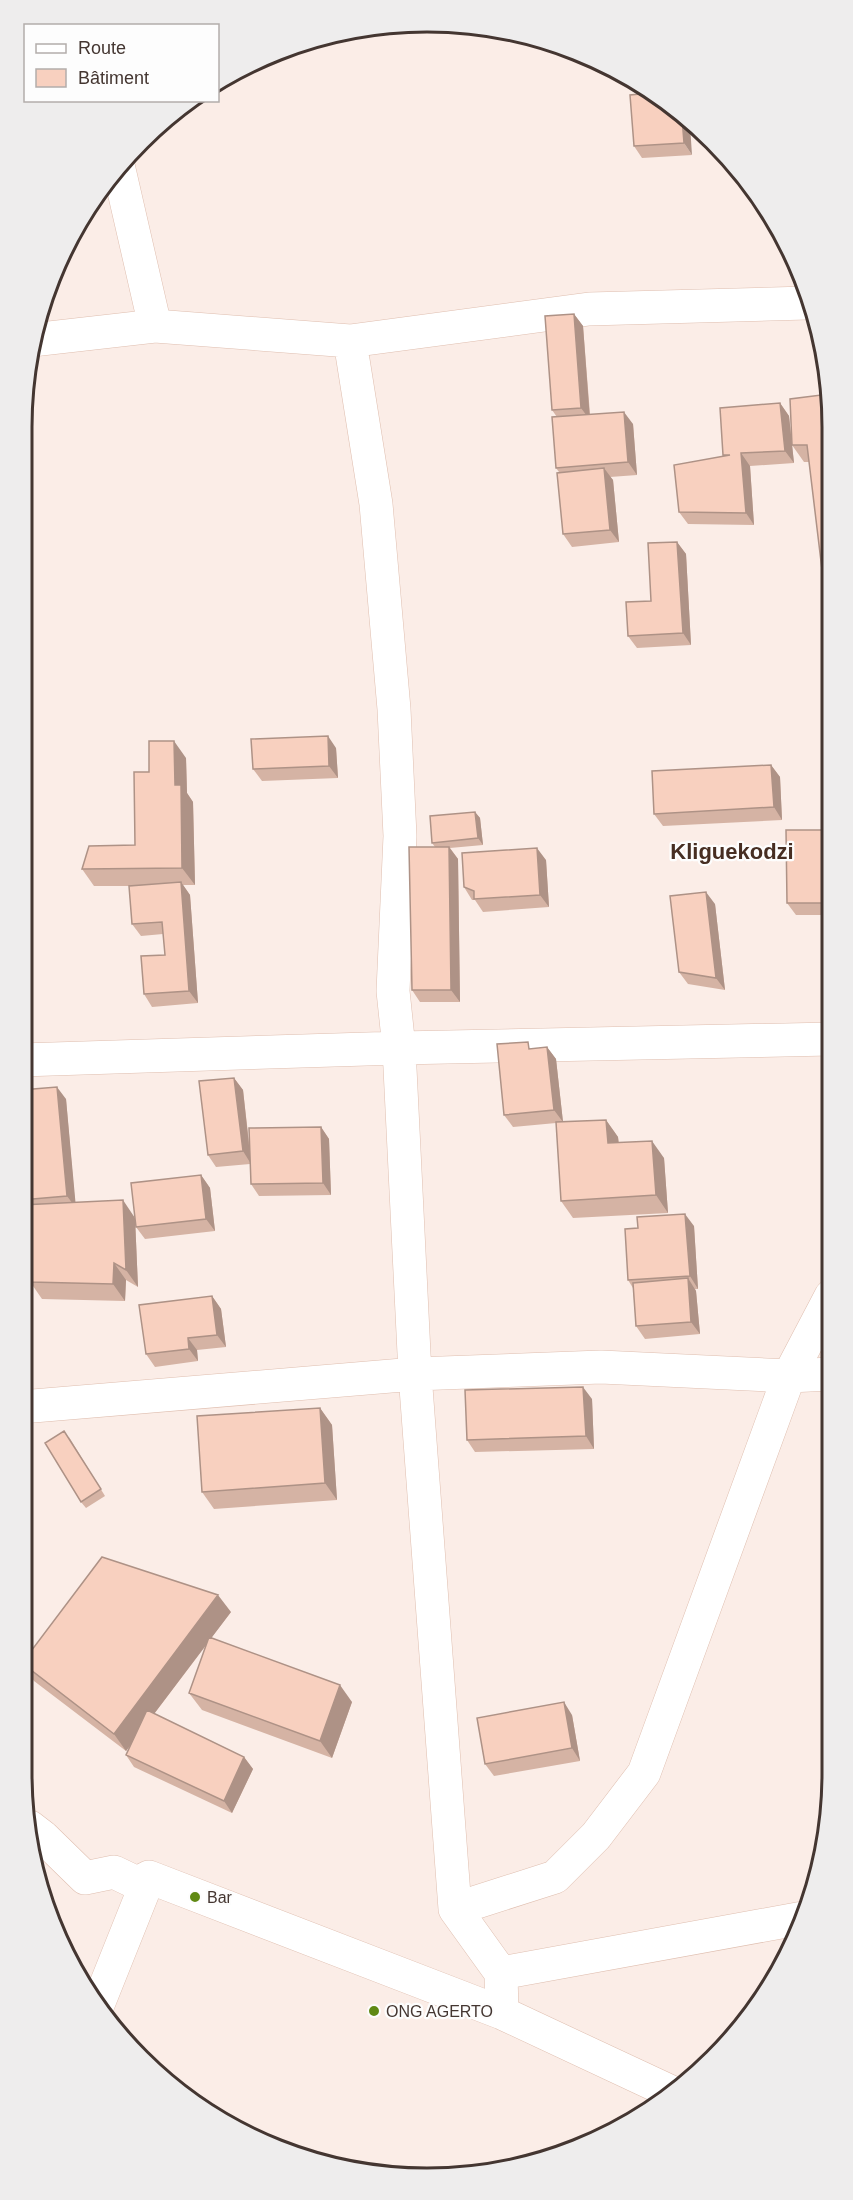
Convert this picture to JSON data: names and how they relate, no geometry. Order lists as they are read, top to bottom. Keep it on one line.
{"districts":["Kliguekodzi"],"places":["Bar","ONG AGERTO"],"legend":["Route","Bâtiment"]}
